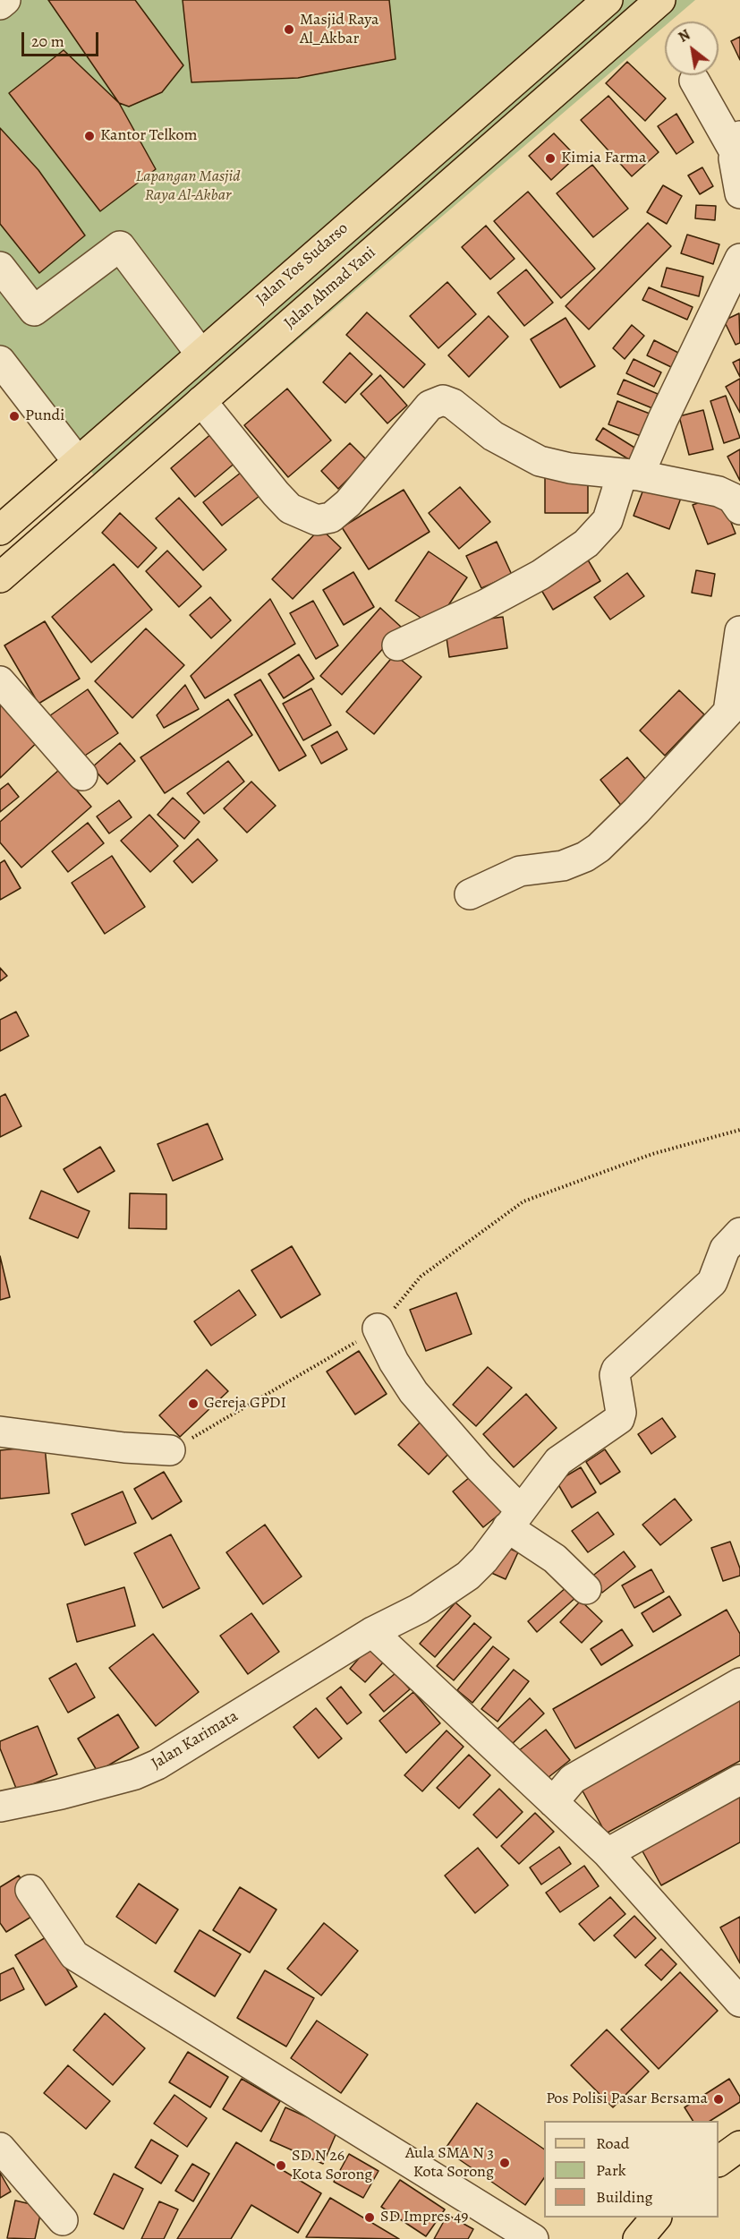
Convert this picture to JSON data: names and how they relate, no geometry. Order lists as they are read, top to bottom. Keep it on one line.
{"streets":{"main road":["Jalan Yos Sudarso","Jalan Ahmad Yani"],"street":["Jalan Karimata"]},"parks":["Lapangan Masjid Raya Al-Akbar"],"places":["Masjid Raya Al_Akbar","Kantor Telkom","Kimia Farma","Pundi","Gereja GPDI","Pos Polisi Pasar Bersama","Aula SMA N 3 Kota Sorong","SD N 26 Kota Sorong","SD Impres 49"],"legend":["Road","Park","Building"],"scale_bar":"20 m","north":"top left"}
